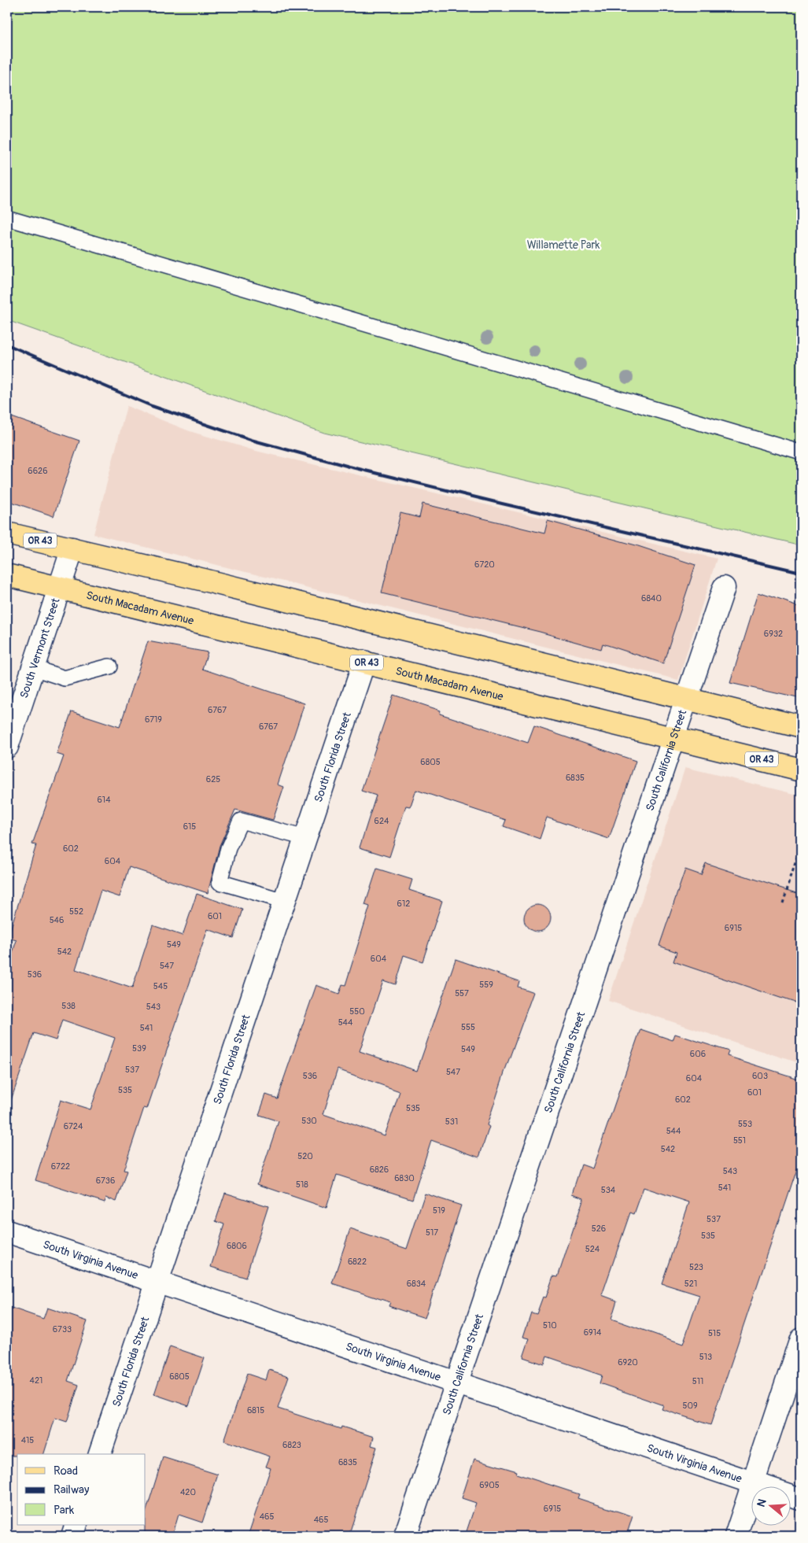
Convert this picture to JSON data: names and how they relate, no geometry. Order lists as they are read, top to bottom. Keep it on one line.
{"streets":{"main road":["OR 43","South Macadam Avenue"],"street":["South Vermont Street","South Florida Street","South California Street","South Virginia Avenue"]},"crossings":[["OR 43","South Vermont Street"],["OR 43","South California Street"],["South Macadam Avenue","South Vermont Street"],["South Macadam Avenue","South Florida Street"],["South Macadam Avenue","South California Street"],["South Florida Street","South Virginia Avenue"],["South California Street","South Virginia Avenue"]],"parks":["Willamette Park"],"house_numbers":["6626","6720","6840","6932","6767","6719","6767","6805","6835","625","614","624","615","602","604","612","552","601","546","6915","549","542","604","547","536","559","545","557","538","543","550","544","555","541","539","549","606","537","547","536","603","604","535","601","602","535","530","531","553","6724","544","551","542","520","6722","6826","543","6830","6736","518","541","534","519","537","526","517","535","6806","524","6822","523","6834","521","510","6733","6914","515","513","6920","6805","421","511","509","6815","415","6823","6835","6905","420","6915","465","465"],"legend":["Road","Railway","Park"],"north":"left"}
